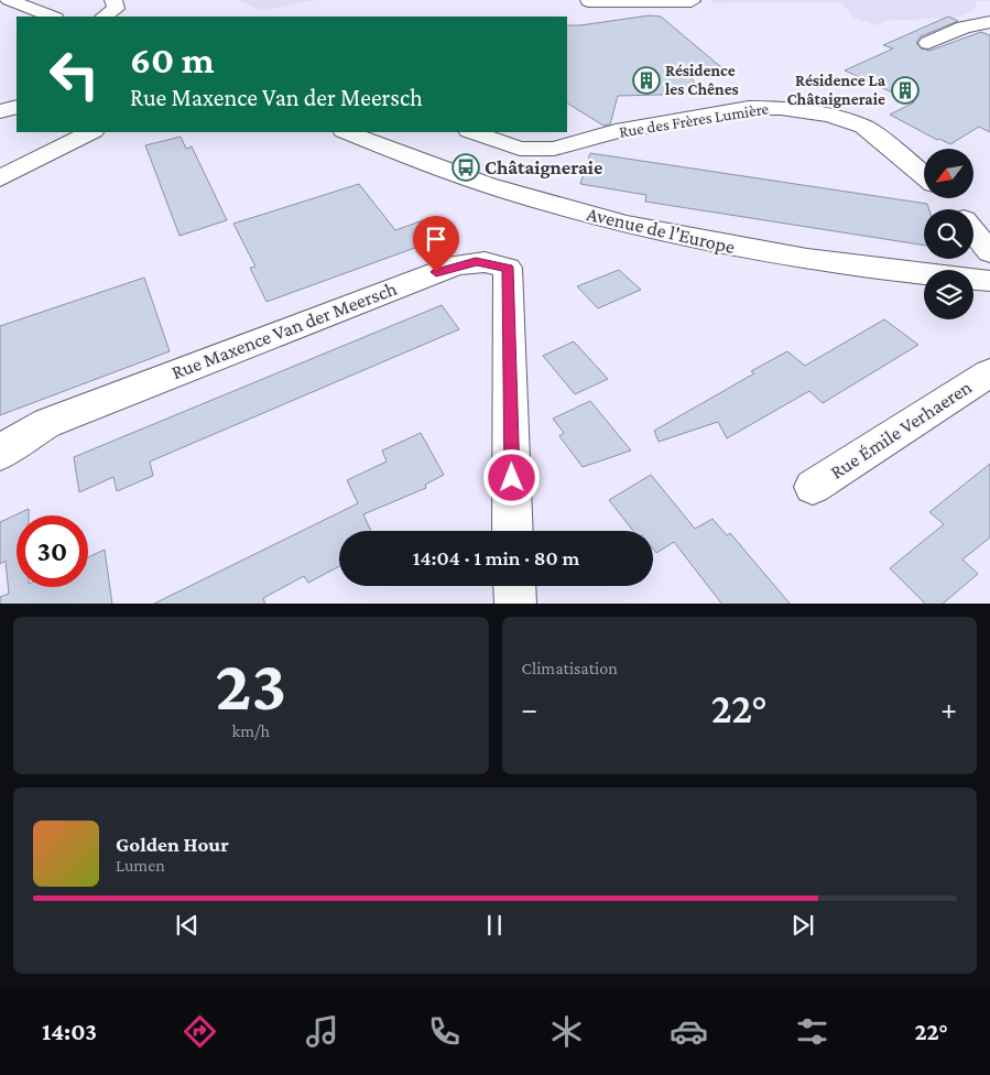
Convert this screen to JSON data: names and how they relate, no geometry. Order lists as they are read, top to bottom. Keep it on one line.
{"streets":{"street":["Rue des Frères Lumière","Avenue de l'Europe","Rue Maxence Van der Meersch","Rue Émile Verhaeren"]},"places":{"building":["Résidence les Chênes","Résidence La Châtaigneraie"],"bus stop":["Châtaigneraie"]},"north":"bottom left","page":{"turn":["60 m","Rue Maxence Van der Meersch"],"limit":"30","trip":"14:04 · 1 min · 80 m","tile":[["23","km/h"],"Climatisation"],"heat":["−","22°","+"],"song":["Golden Hour","Lumen"],"tabs":["14:03","22°"]}}
